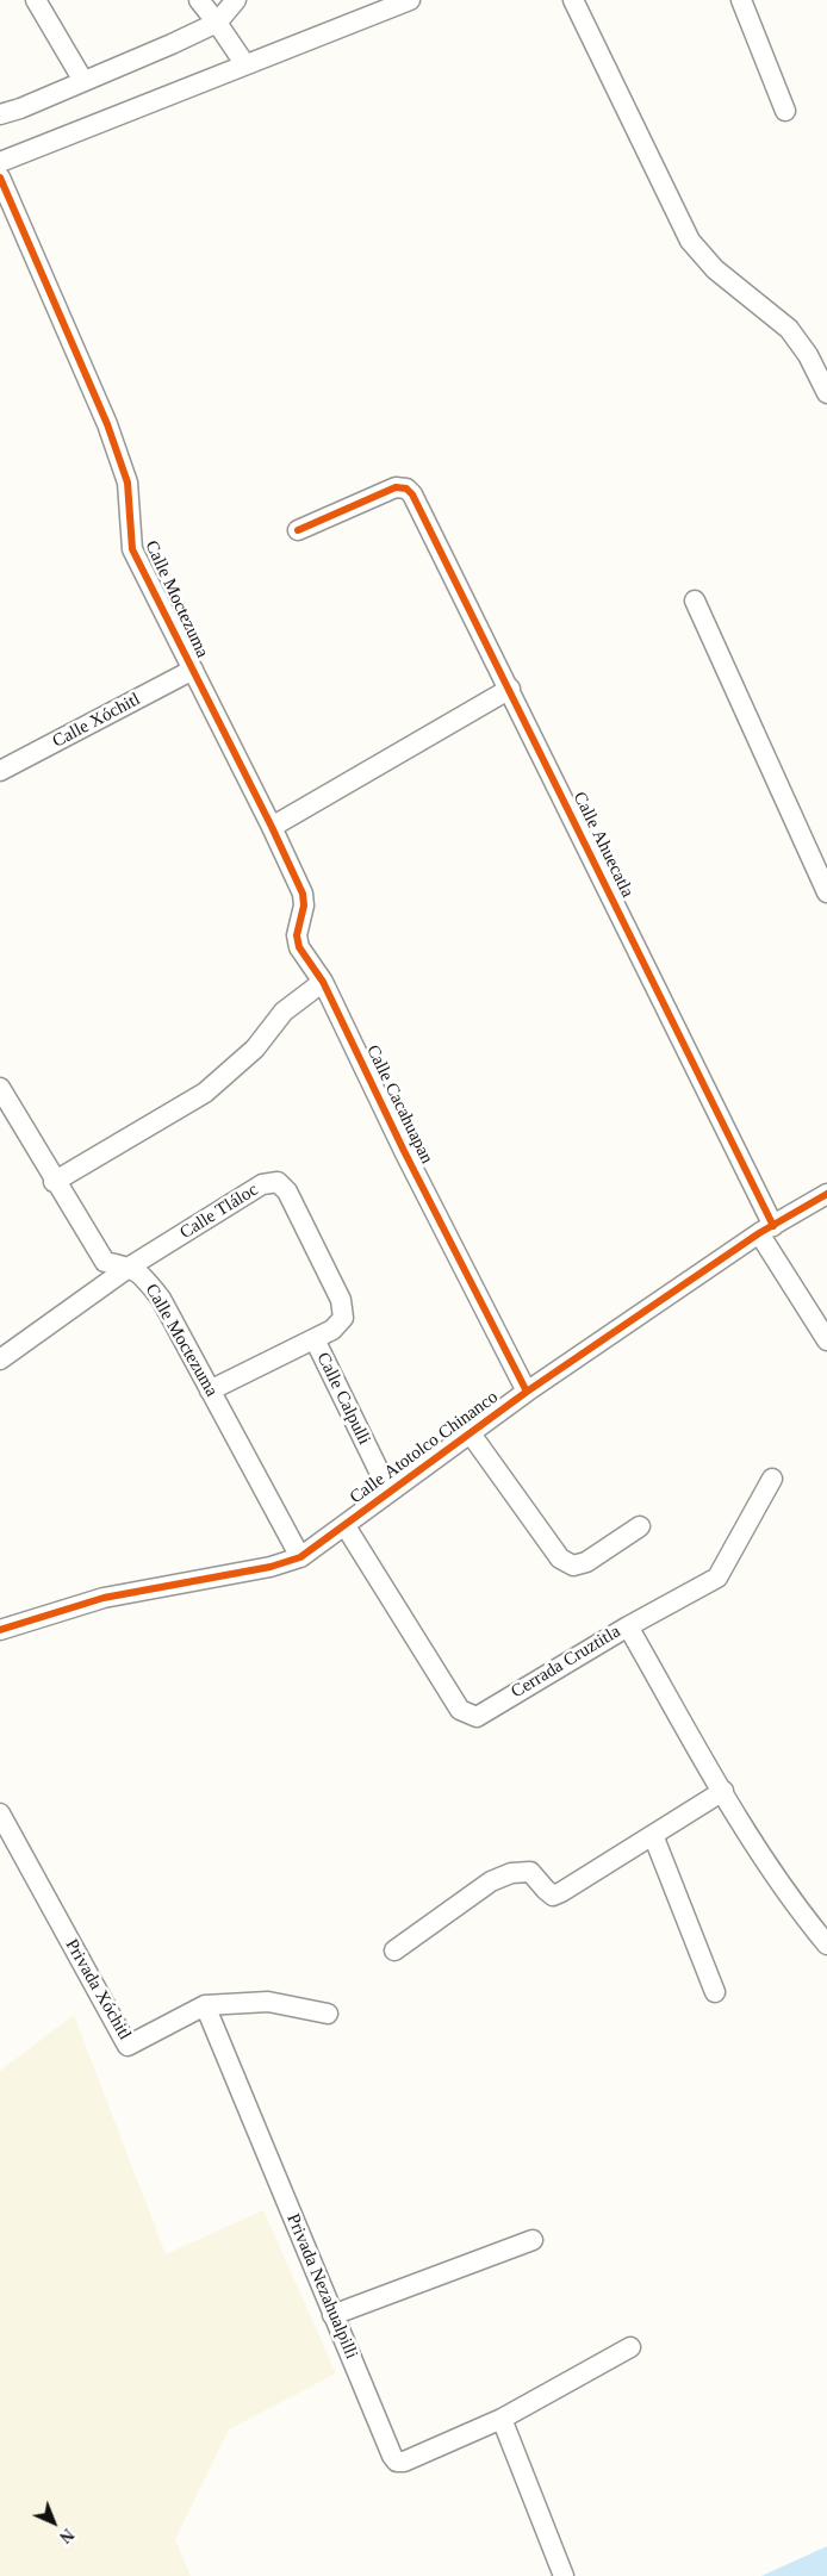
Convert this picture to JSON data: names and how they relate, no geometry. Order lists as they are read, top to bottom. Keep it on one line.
{"streets":{"street":["Calle Moctezuma","Calle Xóchitl","Calle Ahuecatla","Calle Cacahuapan","Calle Tláloc","Calle Calpulli","Calle Atotolco Chinanco","Cerrada Cruztitla","Privada Xóchitl","Privada Nezahualpilli"]},"crossings":[["Calle Moctezuma","Calle Xóchitl"],["Calle Moctezuma","Calle Cacahuapan"],["Calle Moctezuma","Calle Tláloc"],["Calle Moctezuma","Calle Atotolco Chinanco"],["Calle Ahuecatla","Calle Atotolco Chinanco"],["Calle Cacahuapan","Calle Atotolco Chinanco"],["Calle Tláloc","Calle Calpulli"],["Calle Calpulli","Calle Atotolco Chinanco"],["Calle Atotolco Chinanco","Cerrada Cruztitla"],["Privada Xóchitl","Privada Nezahualpilli"]],"north":"bottom right"}
